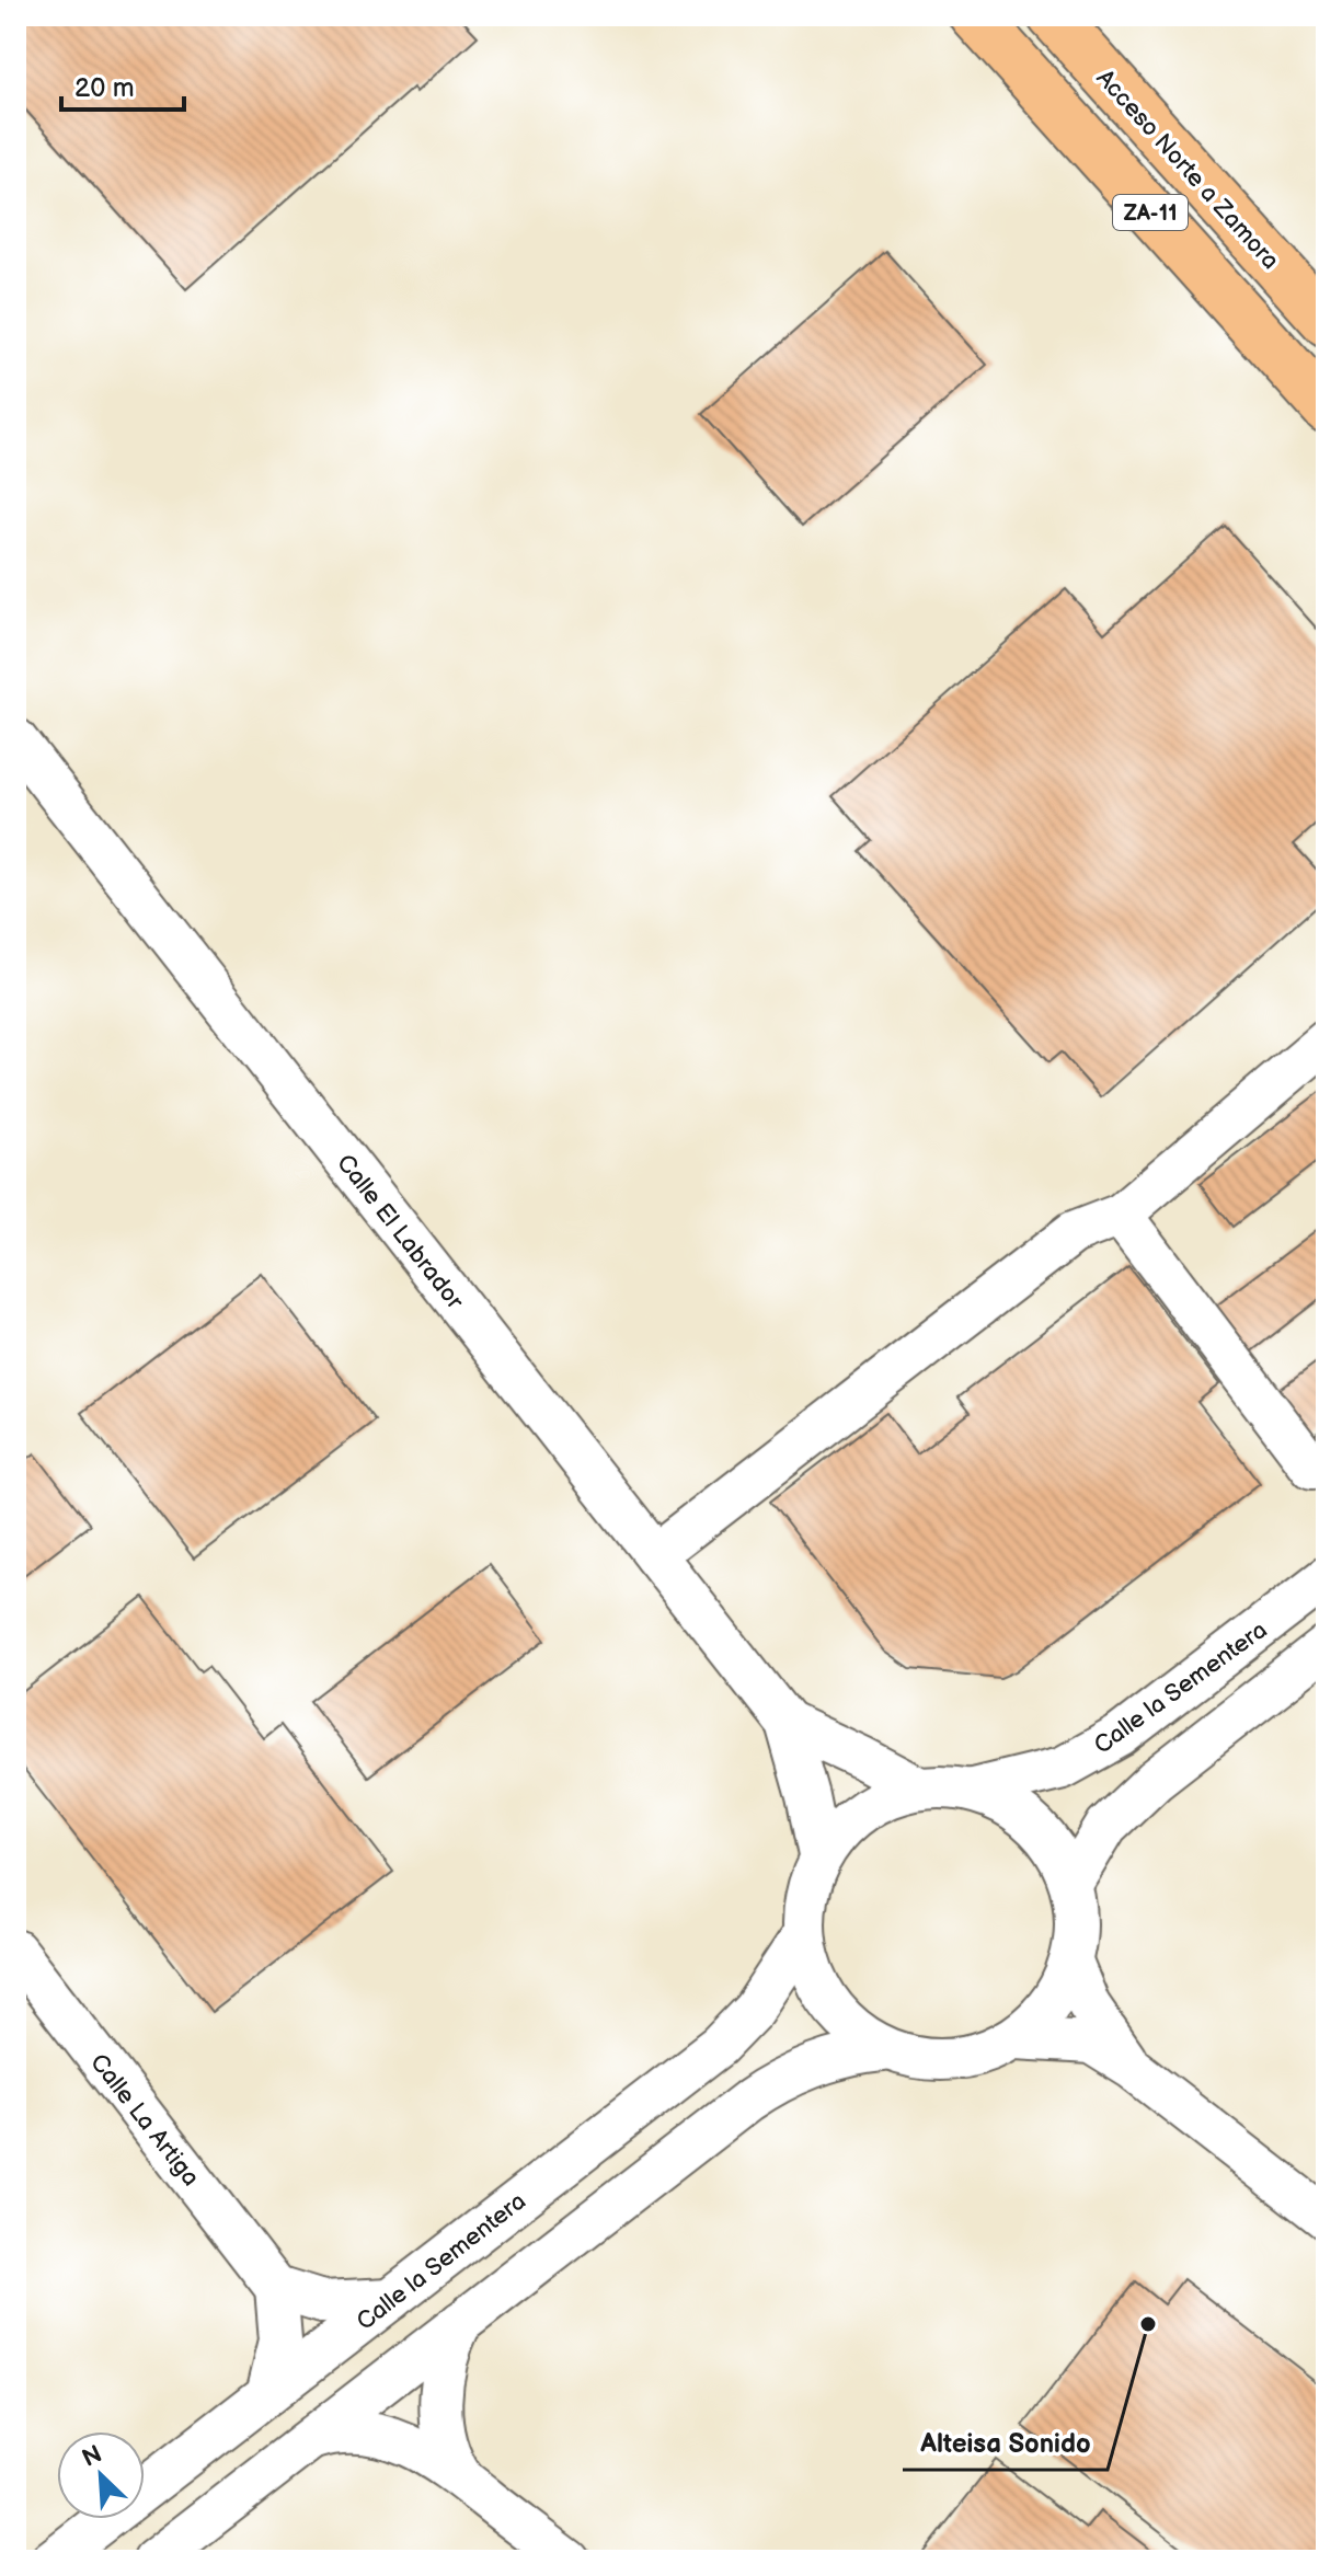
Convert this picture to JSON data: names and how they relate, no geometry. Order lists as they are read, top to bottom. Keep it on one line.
{"streets":{"highway":["Acceso Norte a Zamora","ZA-11"],"street":["Calle El Labrador","Calle la Sementera","Calle La Artiga"]},"crossings":[["Calle El Labrador","Calle la Sementera"]],"places":["Alteisa Sonido"],"scale_bar":"20 m","north":"top left"}
